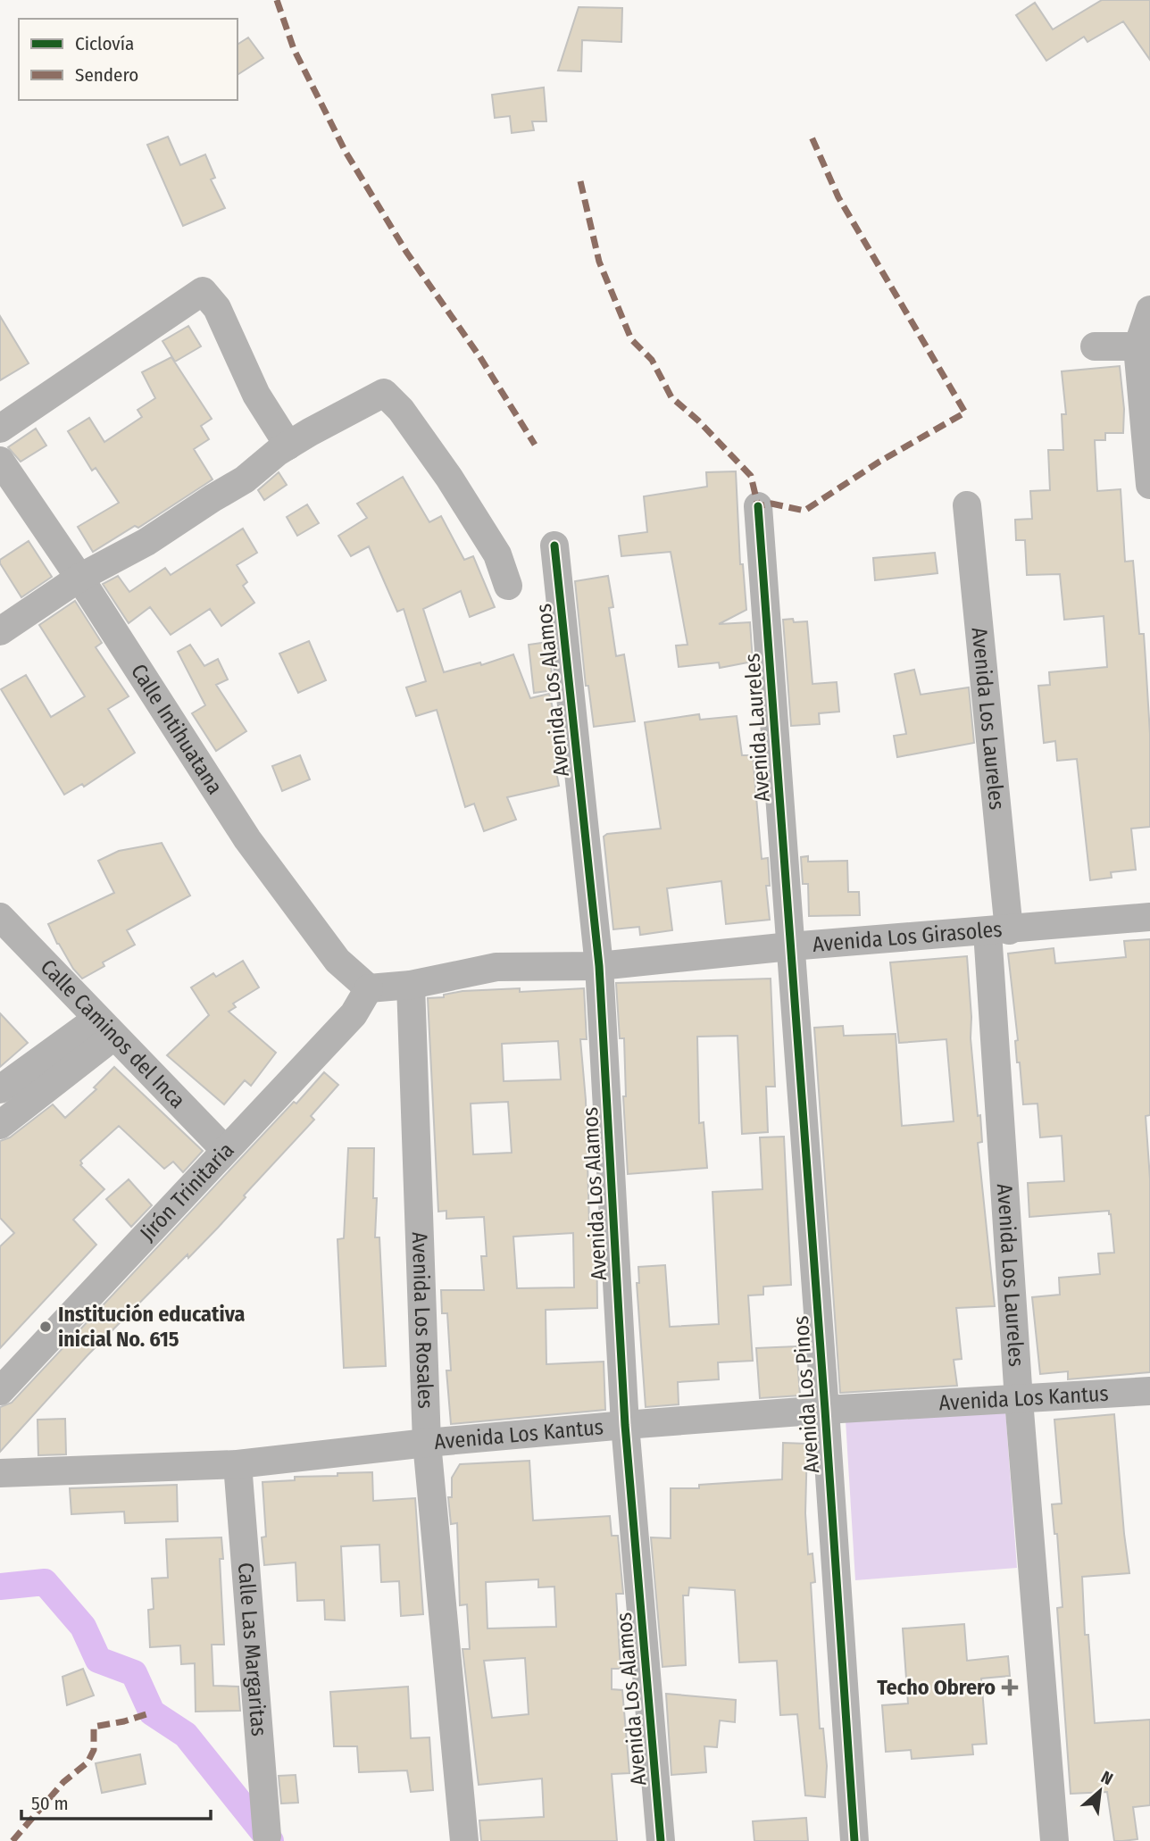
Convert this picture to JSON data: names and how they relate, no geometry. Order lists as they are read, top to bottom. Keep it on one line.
{"streets":{"street":["Avenida Los Alamos","Avenida Los Laureles","Avenida Laureles","Calle Intihuatana","Avenida Los Girasoles","Calle Caminos del Inca","Jirón Trinitaria","Avenida Los Rosales","Avenida Los Pinos","Avenida Los Kantus","Calle Las Margaritas"]},"crossings":[["Avenida Los Alamos","Avenida Los Girasoles"],["Avenida Los Alamos","Avenida Los Kantus"],["Avenida Los Laureles","Avenida Los Girasoles"],["Avenida Los Laureles","Avenida Los Kantus"],["Avenida Laureles","Avenida Los Girasoles"],["Avenida Laureles","Avenida Los Pinos"],["Calle Intihuatana","Avenida Los Girasoles"],["Calle Intihuatana","Jirón Trinitaria"],["Avenida Los Girasoles","Jirón Trinitaria"],["Avenida Los Girasoles","Avenida Los Rosales"],["Avenida Los Girasoles","Avenida Los Pinos"],["Calle Caminos del Inca","Jirón Trinitaria"],["Avenida Los Rosales","Avenida Los Kantus"],["Avenida Los Pinos","Avenida Los Kantus"],["Avenida Los Kantus","Calle Las Margaritas"]],"places":{"other":["Institución educativa inicial No. 615"],"health":["Techo Obrero"]},"legend":["Ciclovía","Sendero"],"scale_bar":"50 m","north":"top right"}
